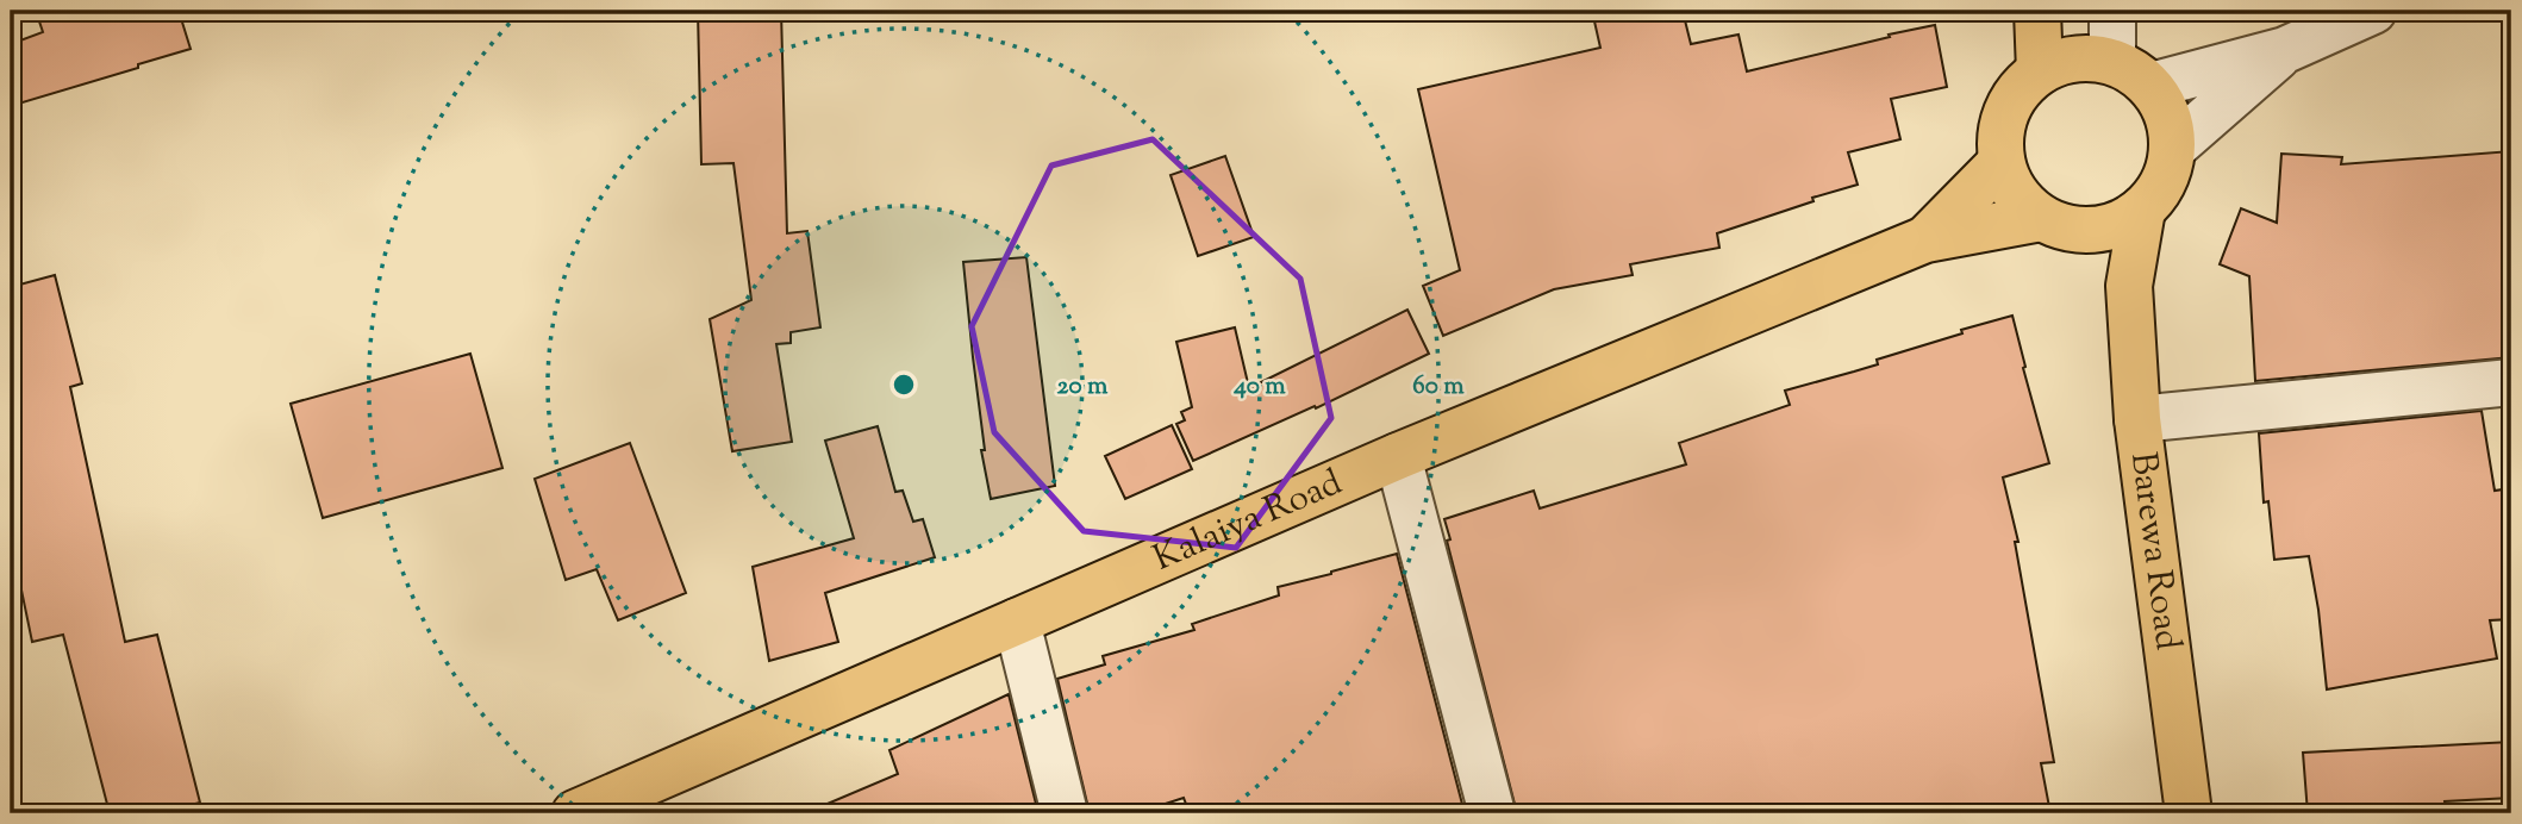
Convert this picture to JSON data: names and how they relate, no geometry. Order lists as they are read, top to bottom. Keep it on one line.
{"streets":{"main road":["Kalaiya Road","Barewa Road"]},"rings":["20 m","40 m","60 m"]}
